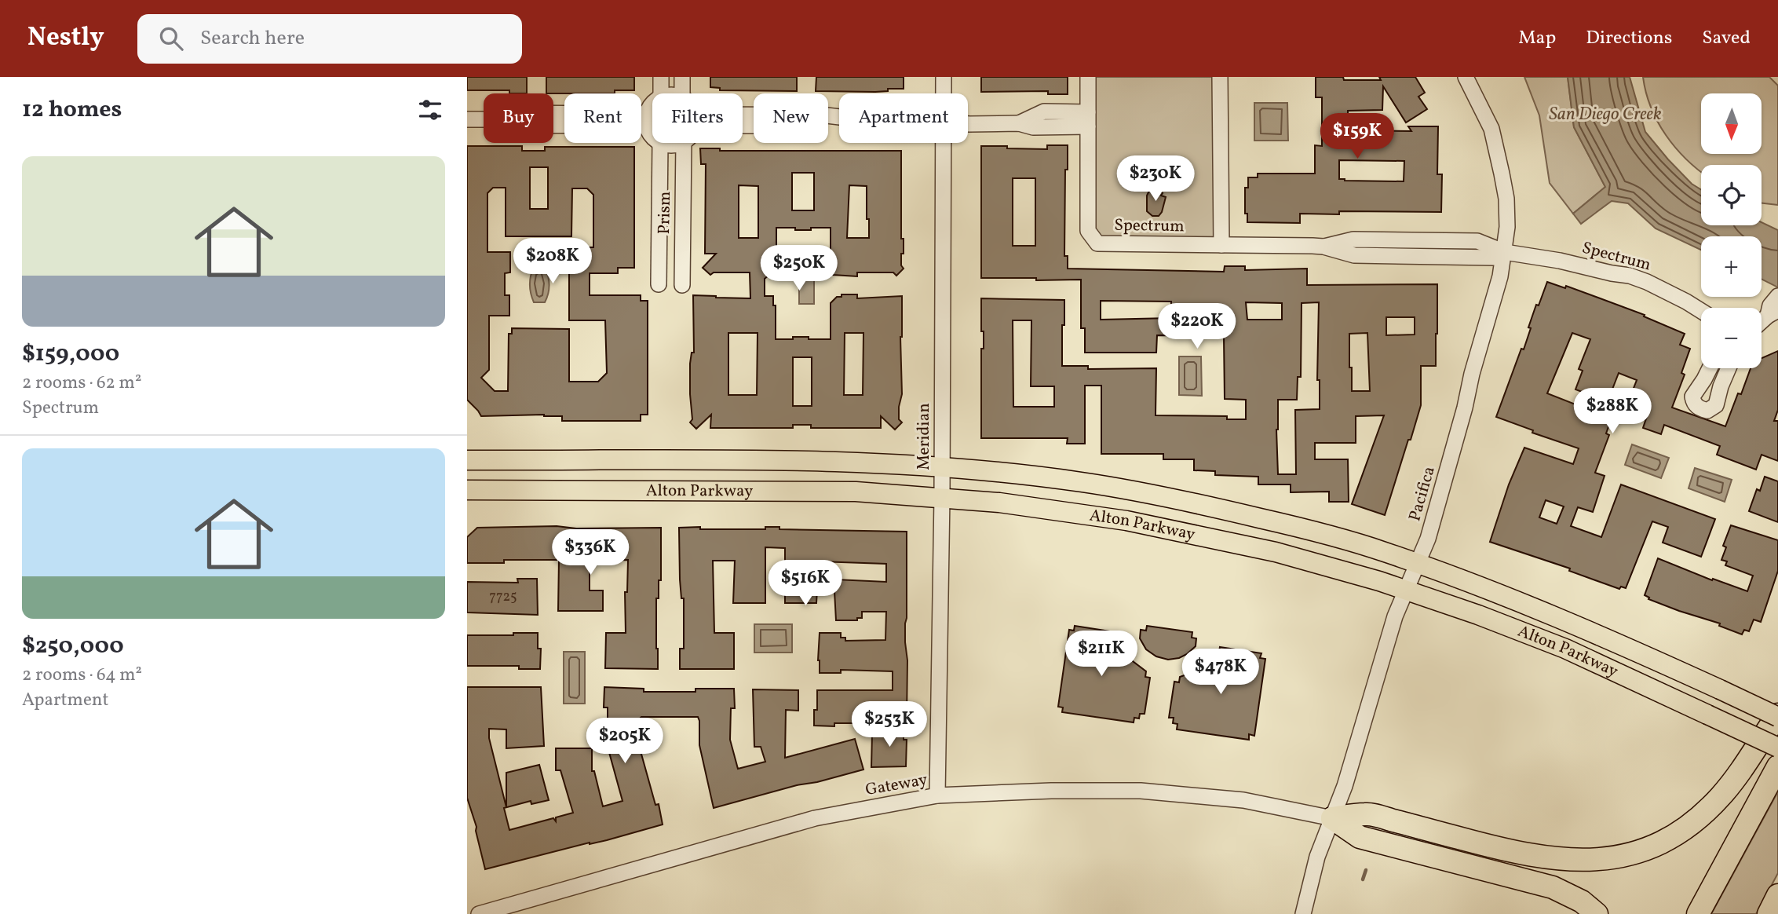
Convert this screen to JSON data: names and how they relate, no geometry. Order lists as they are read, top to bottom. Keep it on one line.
{"streets":{"main road":["Alton Parkway"],"street":["Prism","Spectrum","Meridian","Pacifica","Gateway"]},"crossings":[["Spectrum","Pacifica"],["Meridian","Alton Parkway"],["Meridian","Gateway"],["Alton Parkway","Pacifica"],["Pacifica","Gateway"]],"water":["San Diego Creek"],"house_numbers":["7725"],"north":"bottom","page":{"header":"Nestly","search":"Search here","nav":["Map","Directions","Saved"],"heading":"12 homes","map_buttons":["+","−"],"chip":["Buy","Rent","Filters","New","Apartment"],"price":["$159K","$230K","$208K","$250K","$220K","$288K","$336K","$516K","$211K","$478K","$253K","$205K"],"list":[{"name":"$159,000","note":"2 rooms · 62 m² · Spectrum"},{"name":"$250,000","note":"2 rooms · 64 m² · Apartment"}]}}
